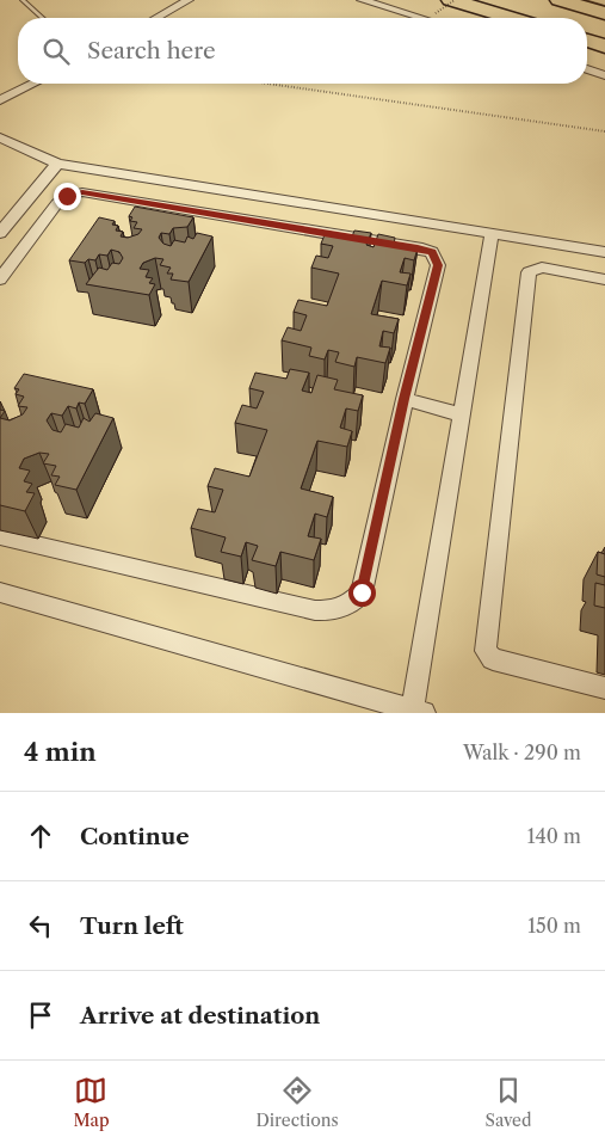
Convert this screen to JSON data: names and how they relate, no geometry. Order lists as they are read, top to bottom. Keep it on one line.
{"page":{"search":"Search here","heading":["4 min","Walk · 290 m"],"list":[["Continue","140 m"],["Turn left","150 m"],"Arrive at destination"],"nav":["Map","Directions","Saved"]}}
